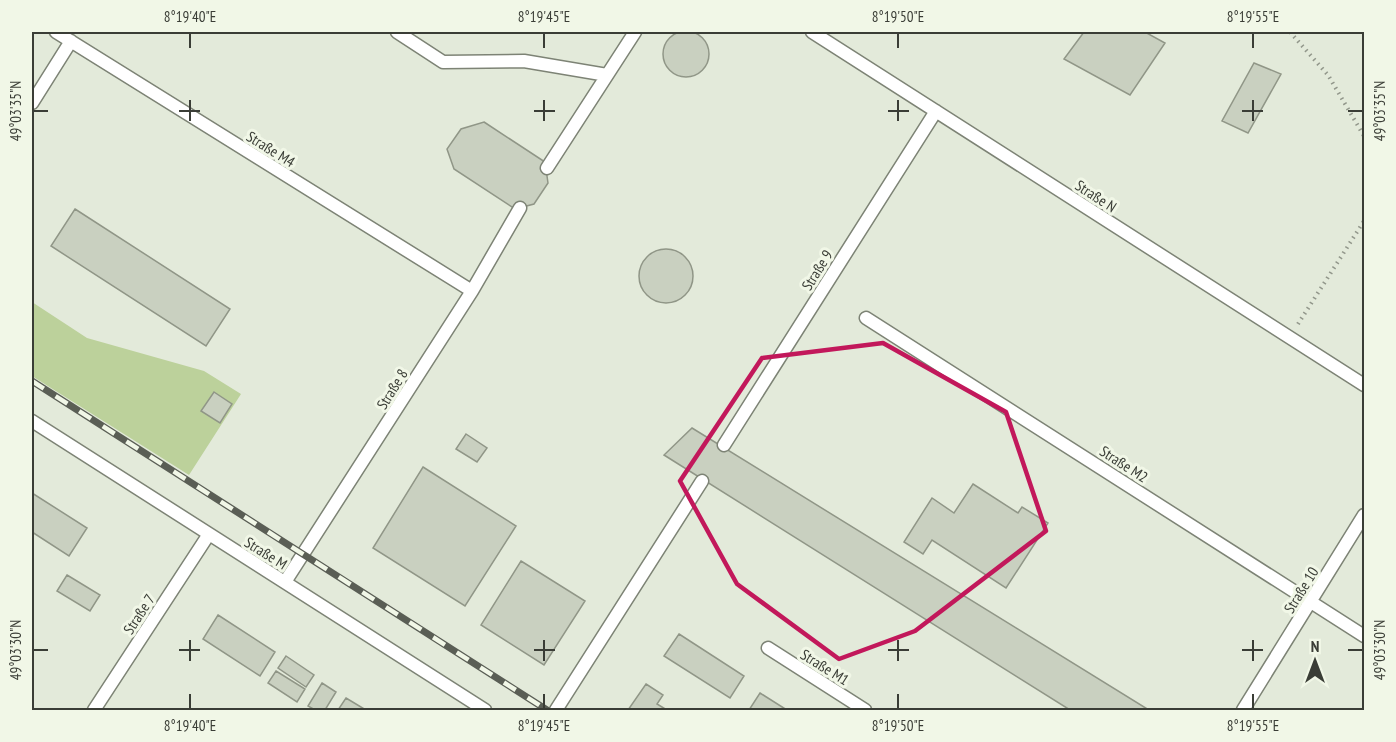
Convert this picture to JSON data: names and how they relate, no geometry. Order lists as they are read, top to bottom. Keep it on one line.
{"streets":{"lane":["Straße M4","Straße N","Straße 9","Straße 8","Straße M2","Straße M","Straße 10","Straße 7","Straße M1"]},"crossings":[["Straße M4","Straße 8"],["Straße N","Straße 9"],["Straße 8","Straße M"],["Straße M2","Straße 10"],["Straße M","Straße 7"]],"north":"top","coordinates":["8°19'40\"E","8°19'45\"E","8°19'50\"E","8°19'55\"E","49°03'35\"N","49°03'30\"N"]}
